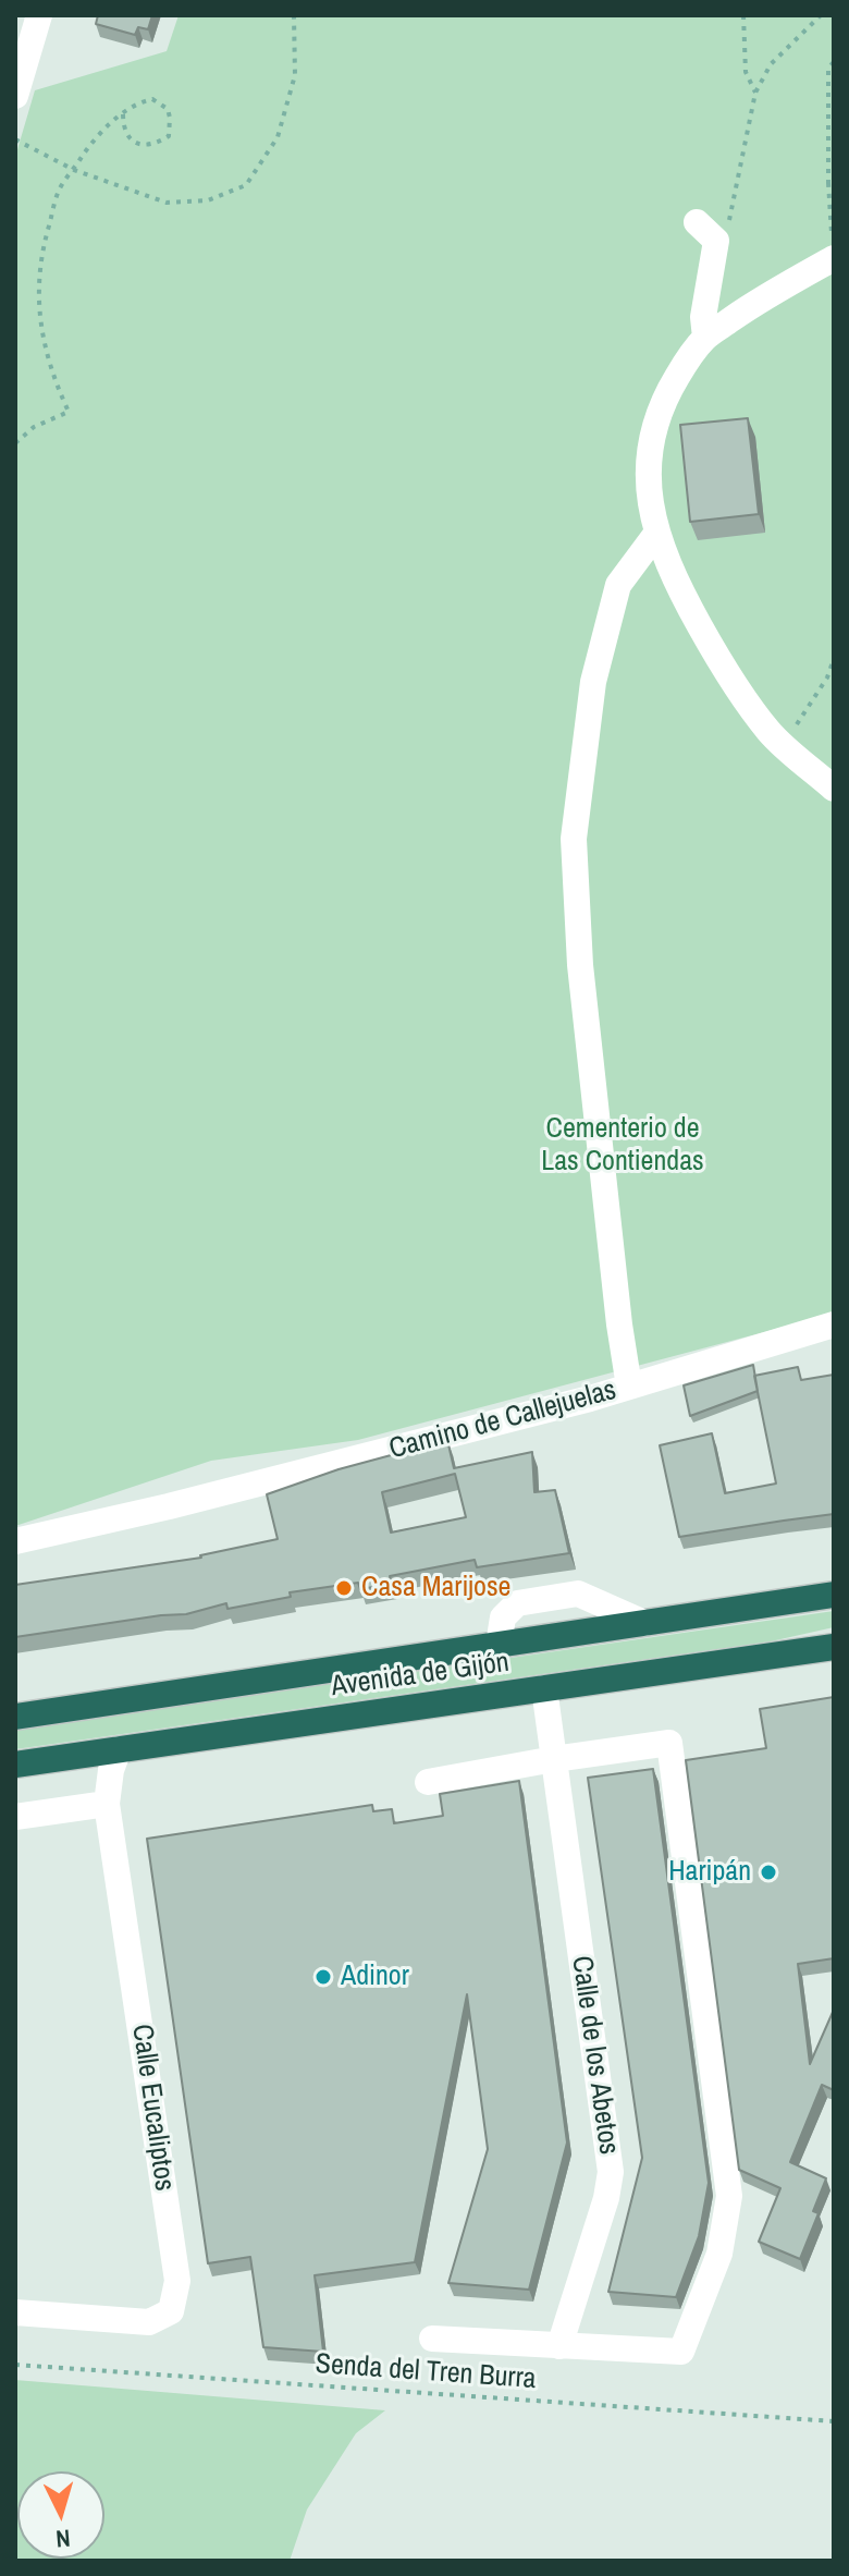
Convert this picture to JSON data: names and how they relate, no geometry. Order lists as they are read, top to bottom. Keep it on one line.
{"streets":{"highway":["Avenida de Gijón"],"street":["Camino de Callejuelas","Calle de los Abetos","Calle Eucaliptos"],"path":["Senda del Tren Burra"]},"crossings":[["Avenida de Gijón","Calle de los Abetos"],["Avenida de Gijón","Calle Eucaliptos"]],"parks":["Cementerio de Las Contiendas"],"places":["Casa Marijose","Haripán","Adinor"],"north":"bottom"}
